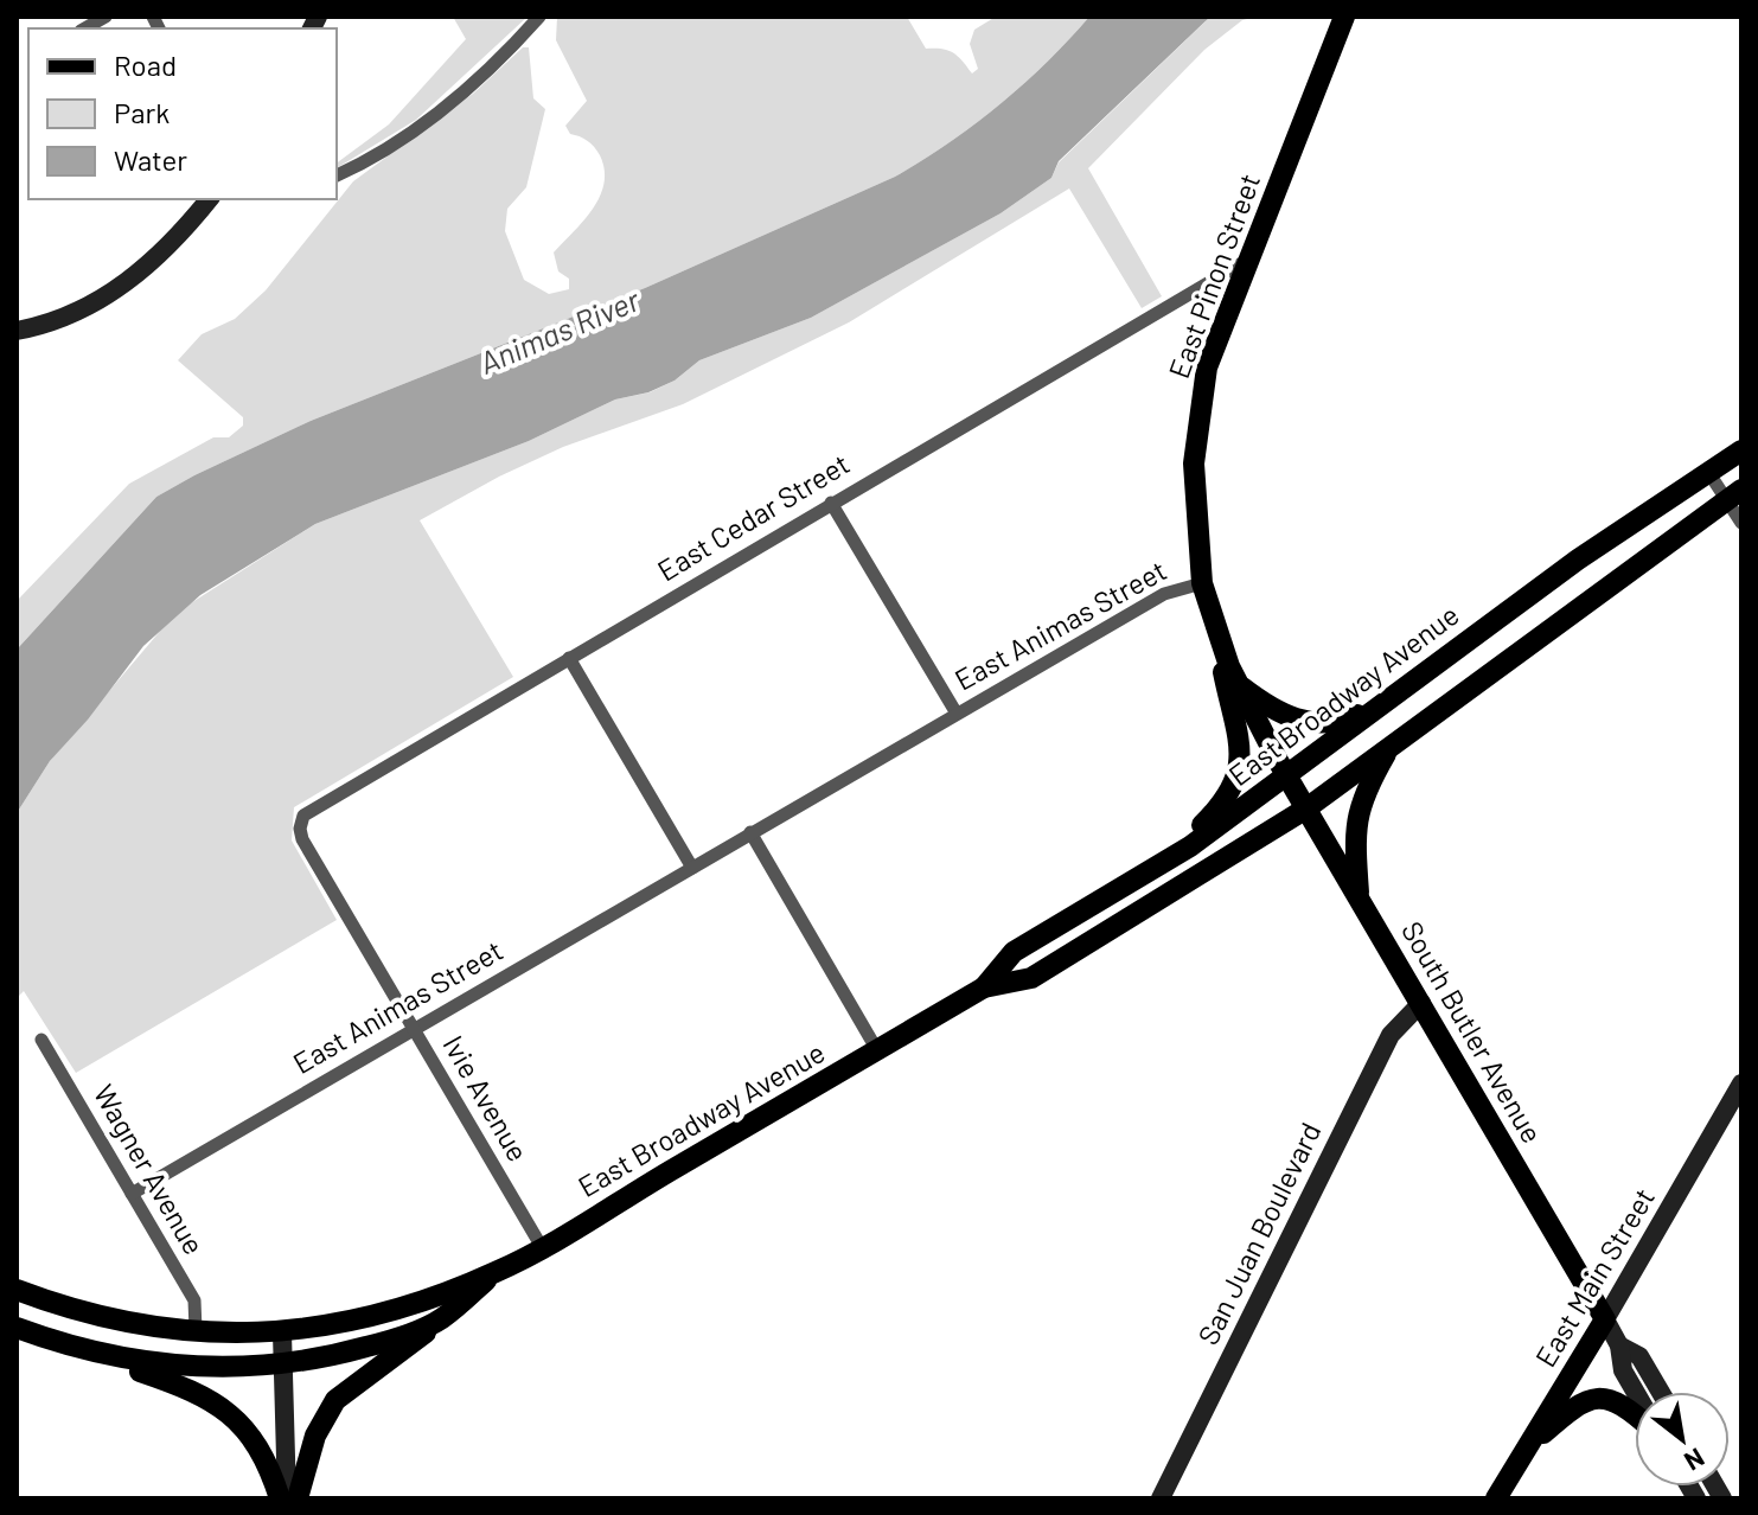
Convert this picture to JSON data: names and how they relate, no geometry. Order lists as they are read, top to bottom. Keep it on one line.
{"streets":{"main road":["East Pinon Street","East Broadway Avenue","South Butler Avenue","San Juan Boulevard","East Main Street"],"street":["East Cedar Street","East Animas Street","Ivie Avenue","Wagner Avenue"]},"crossings":[["East Pinon Street","East Cedar Street"],["East Pinon Street","East Animas Street"],["East Pinon Street","East Broadway Avenue"],["East Pinon Street","South Butler Avenue"],["East Cedar Street","Ivie Avenue"],["East Animas Street","Ivie Avenue"],["East Animas Street","Wagner Avenue"],["East Broadway Avenue","South Butler Avenue"],["East Broadway Avenue","Ivie Avenue"],["East Broadway Avenue","Wagner Avenue"],["South Butler Avenue","San Juan Boulevard"],["South Butler Avenue","East Main Street"]],"water":["Animas River"],"legend":["Road","Park","Water"],"north":"bottom right"}
